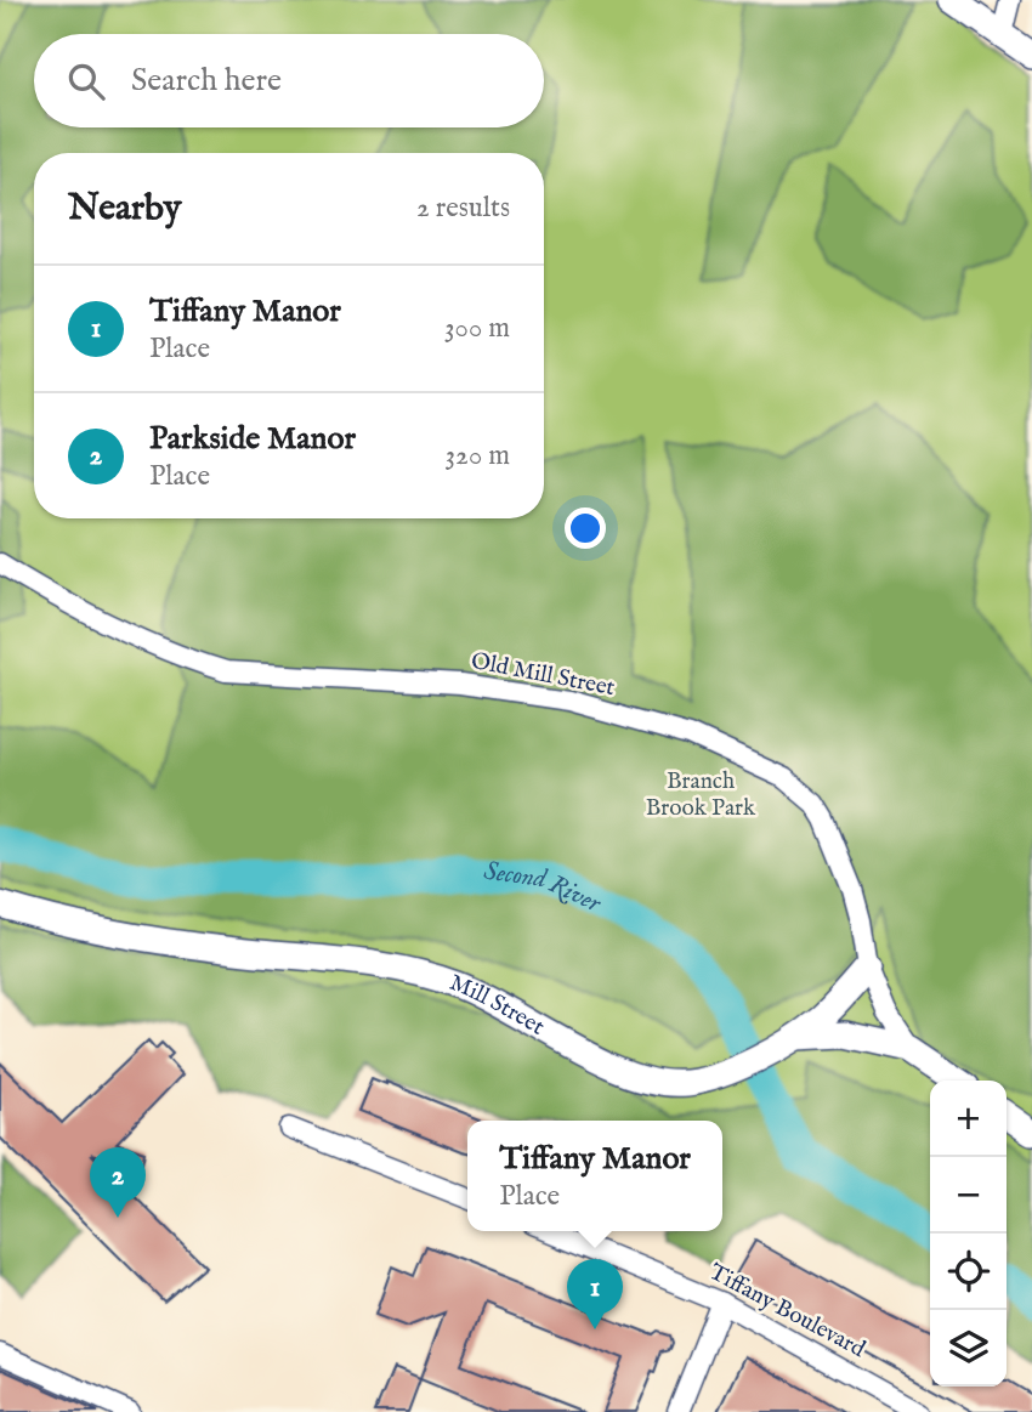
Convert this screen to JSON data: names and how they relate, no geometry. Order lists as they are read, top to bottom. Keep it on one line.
{"streets":{"street":["Old Mill Street","Mill Street","Tiffany Boulevard"]},"crossings":[["Old Mill Street","Mill Street"]],"water":["Second River"],"parks":["Branch Brook Park"],"page":{"search":"Search here","heading":["Nearby","2 results"],"list":[{"mark":"1","name":"Tiffany Manor","note":"Place","value":"300 m"},{"mark":"2","name":"Parkside Manor","note":"Place","value":"320 m"}],"map_buttons":["+","−"],"popup":["Tiffany Manor","Place"],"pins":["2","1"]}}
